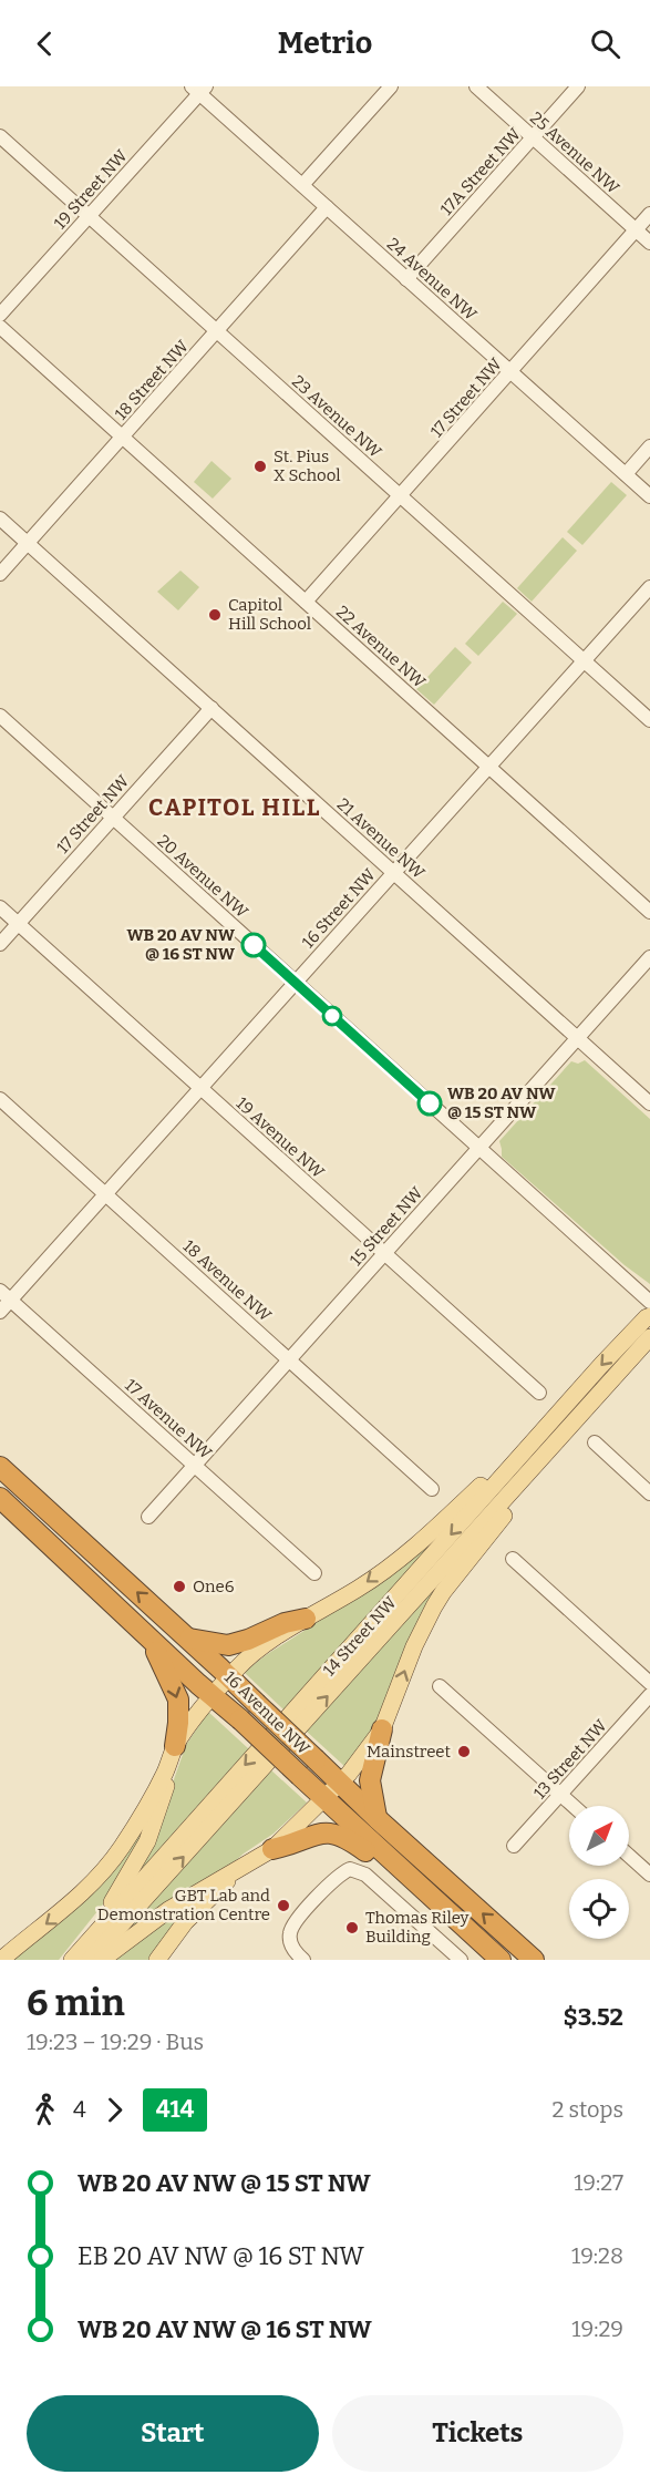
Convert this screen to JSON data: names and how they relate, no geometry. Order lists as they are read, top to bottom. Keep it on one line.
{"streets":{"highway":["16 Avenue NW"],"main road":["14 Street NW"],"street":["25 Avenue NW","17A Street NW","19 Street NW","24 Avenue NW","18 Street NW","17 Street NW","23 Avenue NW","22 Avenue NW","21 Avenue NW","20 Avenue NW","16 Street NW","19 Avenue NW","15 Street NW","18 Avenue NW","17 Avenue NW","13 Street NW"]},"crossings":[["25 Avenue NW","17A Street NW"],["25 Avenue NW","17 Street NW"],["17A Street NW","24 Avenue NW"],["19 Street NW","24 Avenue NW"],["19 Street NW","23 Avenue NW"],["24 Avenue NW","18 Street NW"],["24 Avenue NW","17 Street NW"],["18 Street NW","23 Avenue NW"],["18 Street NW","22 Avenue NW"],["18 Street NW","21 Avenue NW"],["17 Street NW","23 Avenue NW"],["17 Street NW","22 Avenue NW"],["17 Street NW","21 Avenue NW"],["17 Street NW","20 Avenue NW"],["17 Street NW","19 Avenue NW"],["23 Avenue NW","16 Street NW"],["22 Avenue NW","16 Street NW"],["21 Avenue NW","16 Street NW"],["21 Avenue NW","15 Street NW"],["20 Avenue NW","16 Street NW"],["20 Avenue NW","15 Street NW"],["16 Street NW","19 Avenue NW"],["16 Street NW","18 Avenue NW"],["16 Street NW","17 Avenue NW"],["19 Avenue NW","15 Street NW"],["15 Street NW","18 Avenue NW"],["15 Street NW","17 Avenue NW"]],"districts":["CAPITOL HILL"],"places":["St. Pius X School","Capitol Hill School","WB 20 AV NW @ 16 ST NW","WB 20 AV NW @ 15 ST NW","One6","Mainstreet","GBT Lab and Demonstration Centre","Thomas Riley Building"],"lines":["bus line 414"],"north":"top right","page":{"header":"Metrio","heading":["6 min","19:23 – 19:29 · Bus","$3.52"],"legs":["4","414","2 stops"],"list":[{"name":"WB 20 AV NW @ 15 ST NW","value":"19:27"},{"name":"EB 20 AV NW @ 16 ST NW","value":"19:28"},{"name":"WB 20 AV NW @ 16 ST NW","value":"19:29"}],"buttons":["Start","Tickets"]}}
